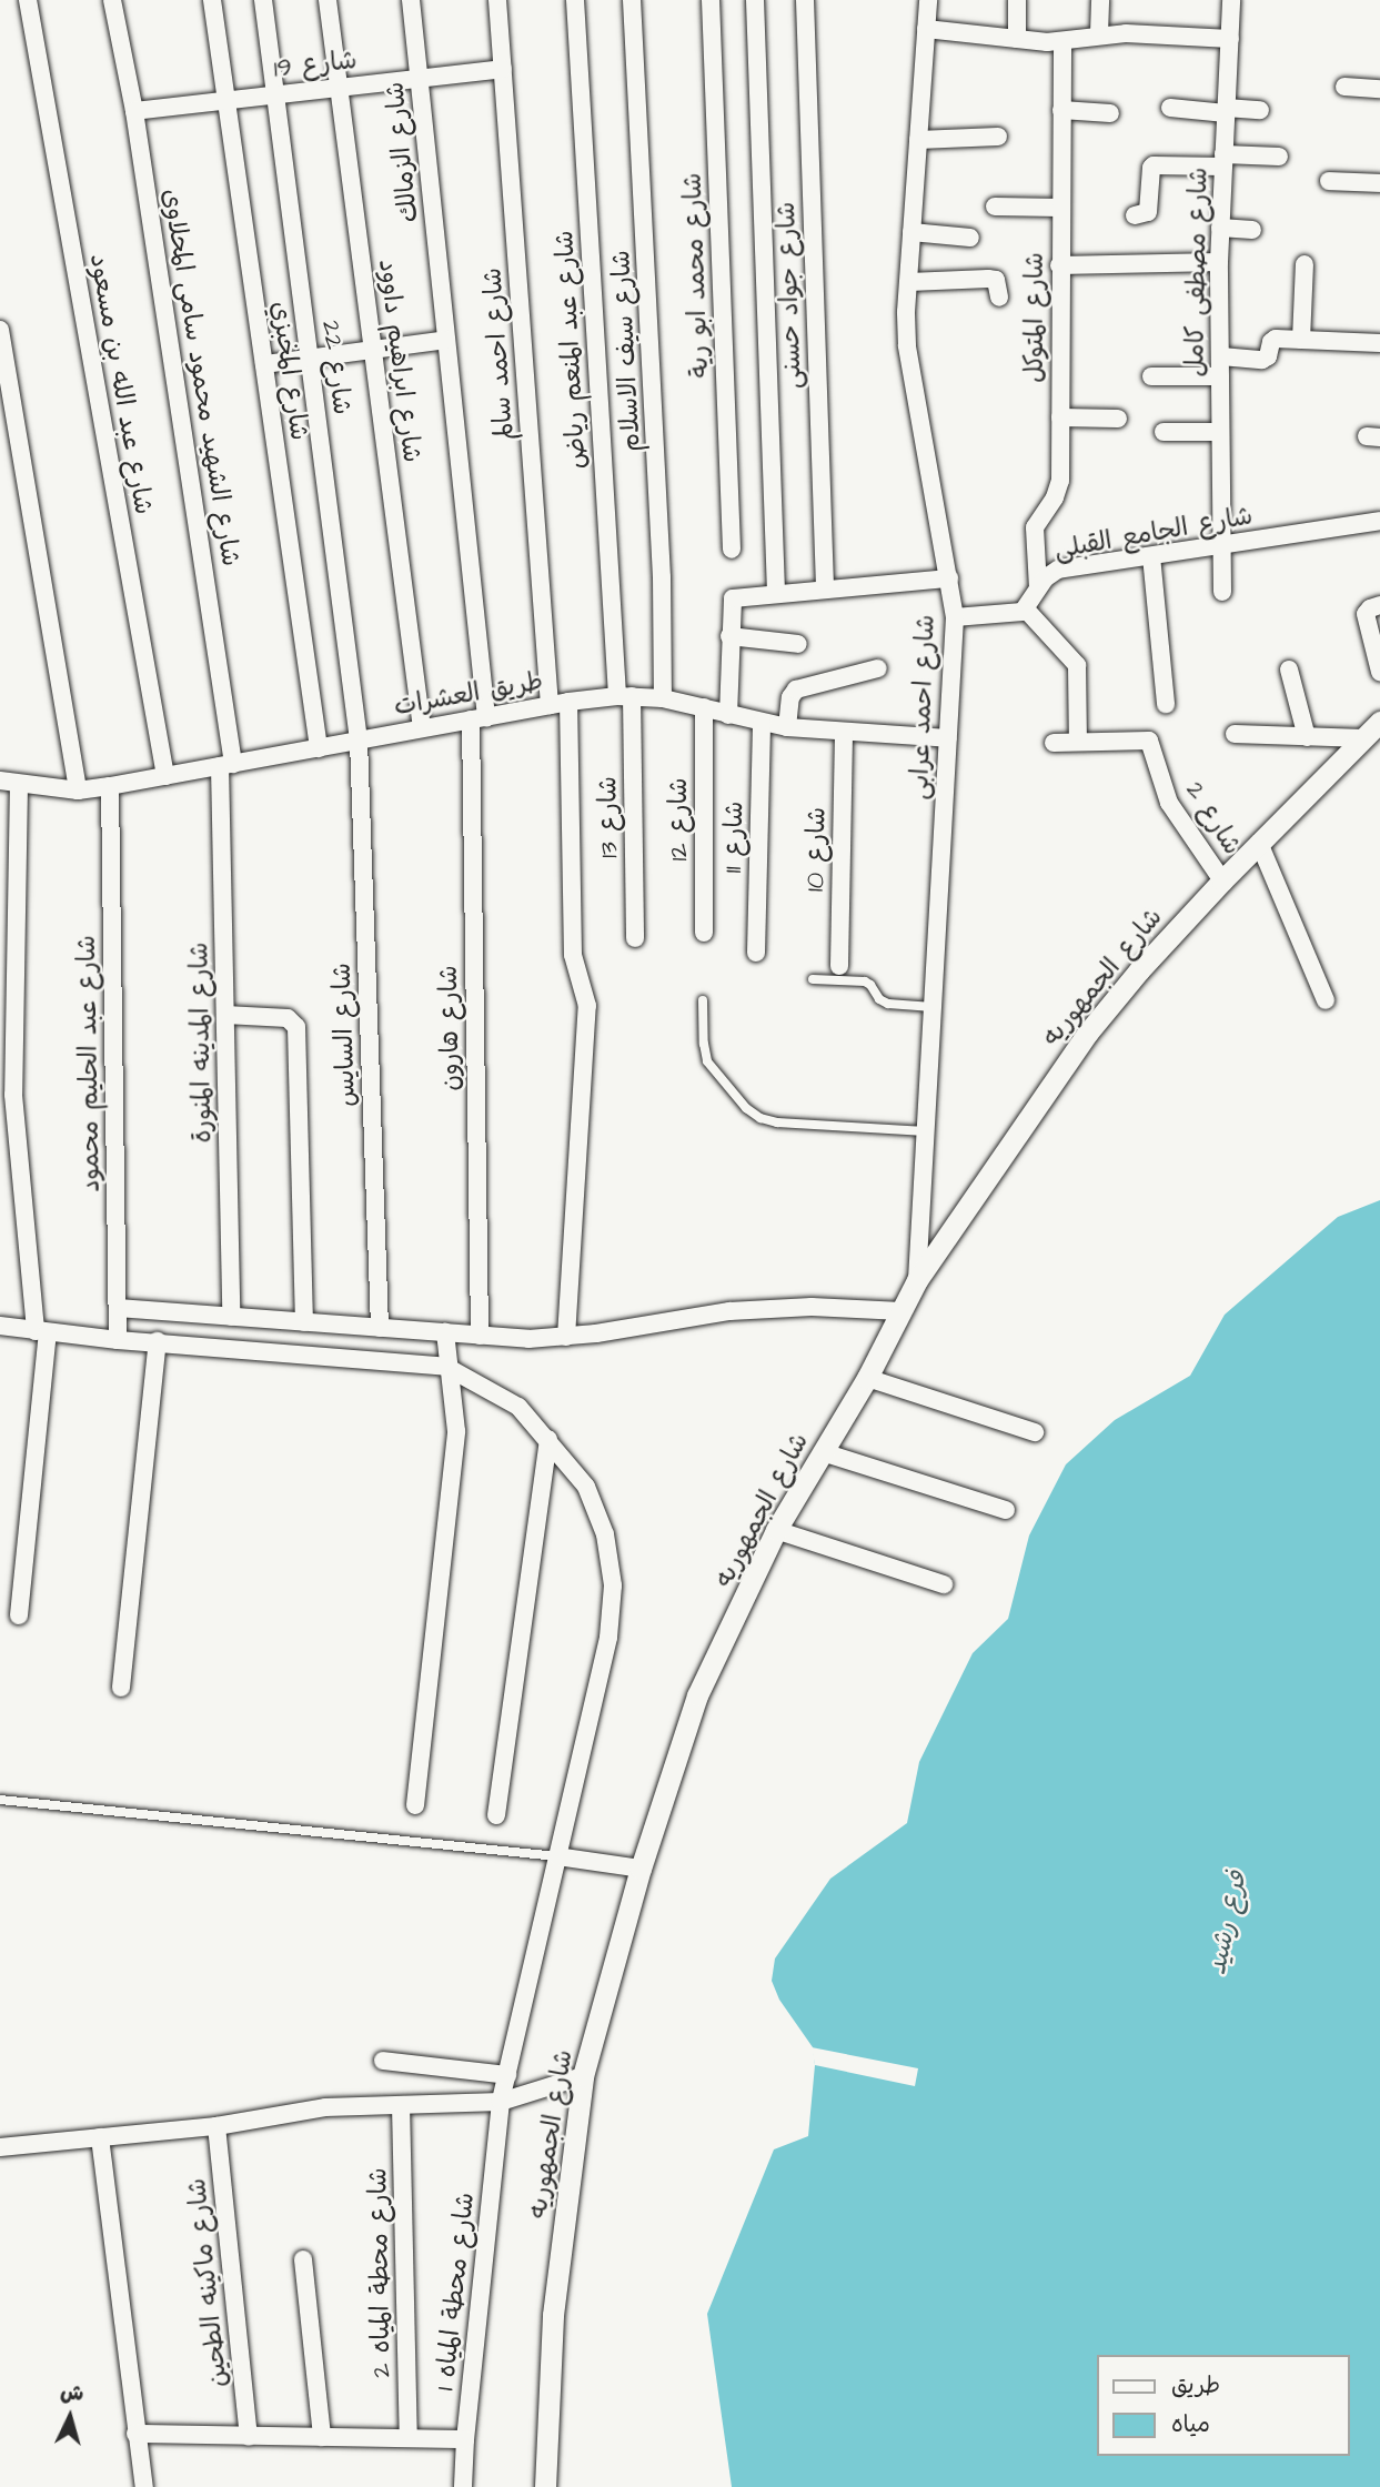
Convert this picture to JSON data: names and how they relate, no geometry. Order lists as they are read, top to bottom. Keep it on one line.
{"streets":{"street":["شارع 19","شارع الزمالك","شارع مصطفى كامل","شارع محمد ابو رية","شارع جواد حسنى","شارع المتوكل","شارع عبد المنعم رياض","شارع سيف الاسلام","شارع احمد سالم","شارع ابراهيم داوود","شارع 22","شارع المخبزي","شارع الشهيد محمود سامى المحلاوى","شارع عبد الله بن مسعود","شارع الجامع القبلى","طريق العشرات","شارع احمد عرابى","شارع 13","شارع 2","شارع 12","شارع 11","شارع 10","شارع الجمهوريه","شارع هارون","شارع السايس","شارع المدينه المنورة","شارع عبد الحليم محمود","شارع محطة المياه 2","شارع ماكينه الطحين","شارع محطة المياه 1"]},"crossings":[["شارع 19","شارع الزمالك"],["شارع 19","شارع احمد سالم"],["شارع 19","شارع ابراهيم داوود"],["شارع 19","شارع 22"],["شارع 19","شارع المخبزي"],["شارع 19","شارع الشهيد محمود سامى المحلاوى"],["شارع الزمالك","طريق العشرات"],["شارع الزمالك","شارع هارون"],["شارع مصطفى كامل","شارع الجامع القبلى"],["شارع المتوكل","شارع الجامع القبلى"],["شارع عبد المنعم رياض","طريق العشرات"],["شارع عبد المنعم رياض","شارع 13"],["شارع سيف الاسلام","طريق العشرات"],["شارع احمد سالم","طريق العشرات"],["شارع ابراهيم داوود","طريق العشرات"],["شارع 22","طريق العشرات"],["شارع 22","شارع السايس"],["شارع المخبزي","طريق العشرات"],["شارع الشهيد محمود سامى المحلاوى","طريق العشرات"],["شارع الشهيد محمود سامى المحلاوى","شارع المدينه المنورة"],["شارع عبد الله بن مسعود","طريق العشرات"],["طريق العشرات","شارع احمد عرابى"],["طريق العشرات","شارع 13"],["طريق العشرات","شارع 12"],["طريق العشرات","شارع 11"],["طريق العشرات","شارع 10"],["طريق العشرات","شارع هارون"],["طريق العشرات","شارع السايس"],["طريق العشرات","شارع المدينه المنورة"],["طريق العشرات","شارع عبد الحليم محمود"],["شارع احمد عرابى","شارع الجمهوريه"],["شارع 2","شارع الجمهوريه"]],"water":["فرع رشيد"],"legend":["طريق","مياه"],"north":"top"}
